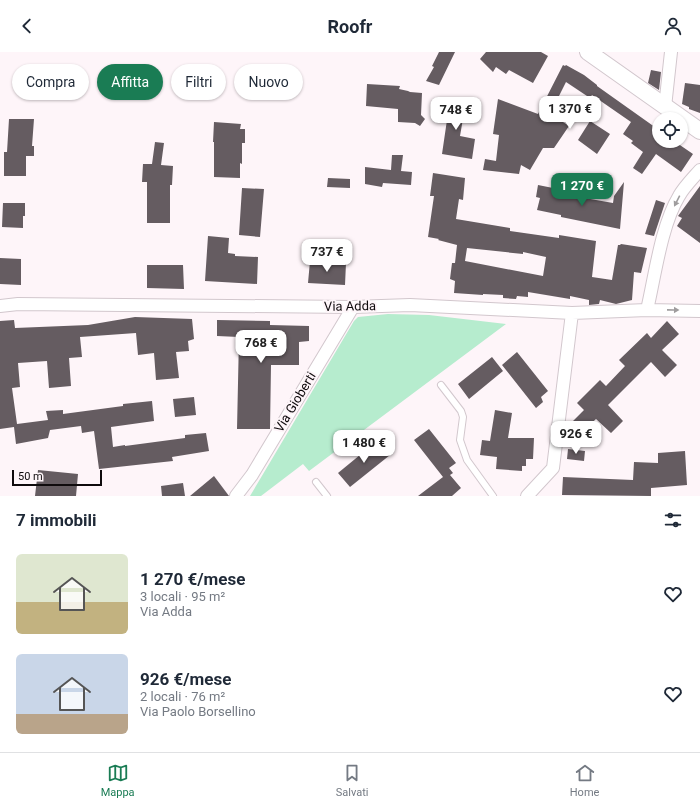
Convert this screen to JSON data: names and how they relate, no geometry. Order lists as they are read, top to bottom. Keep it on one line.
{"streets":{"street":["Via Adda","Via Gioberti"]},"crossings":[["Via Adda","Via Gioberti"]],"scale_bar":"50 m","page":{"header":"Roofr","chip":["Compra","Affitta","Filtri","Nuovo"],"price":["1 370 €","748 €","1 270 €","737 €","768 €","926 €","1 480 €"],"scale":"50 m","heading":"7 immobili","list":[{"name":"1 270 €/mese","note":"3 locali · 95 m² · Via Adda"},{"name":"926 €/mese","note":"2 locali · 76 m² · Via Paolo Borsellino"}],"tabs":["Mappa","Salvati","Home"]}}
